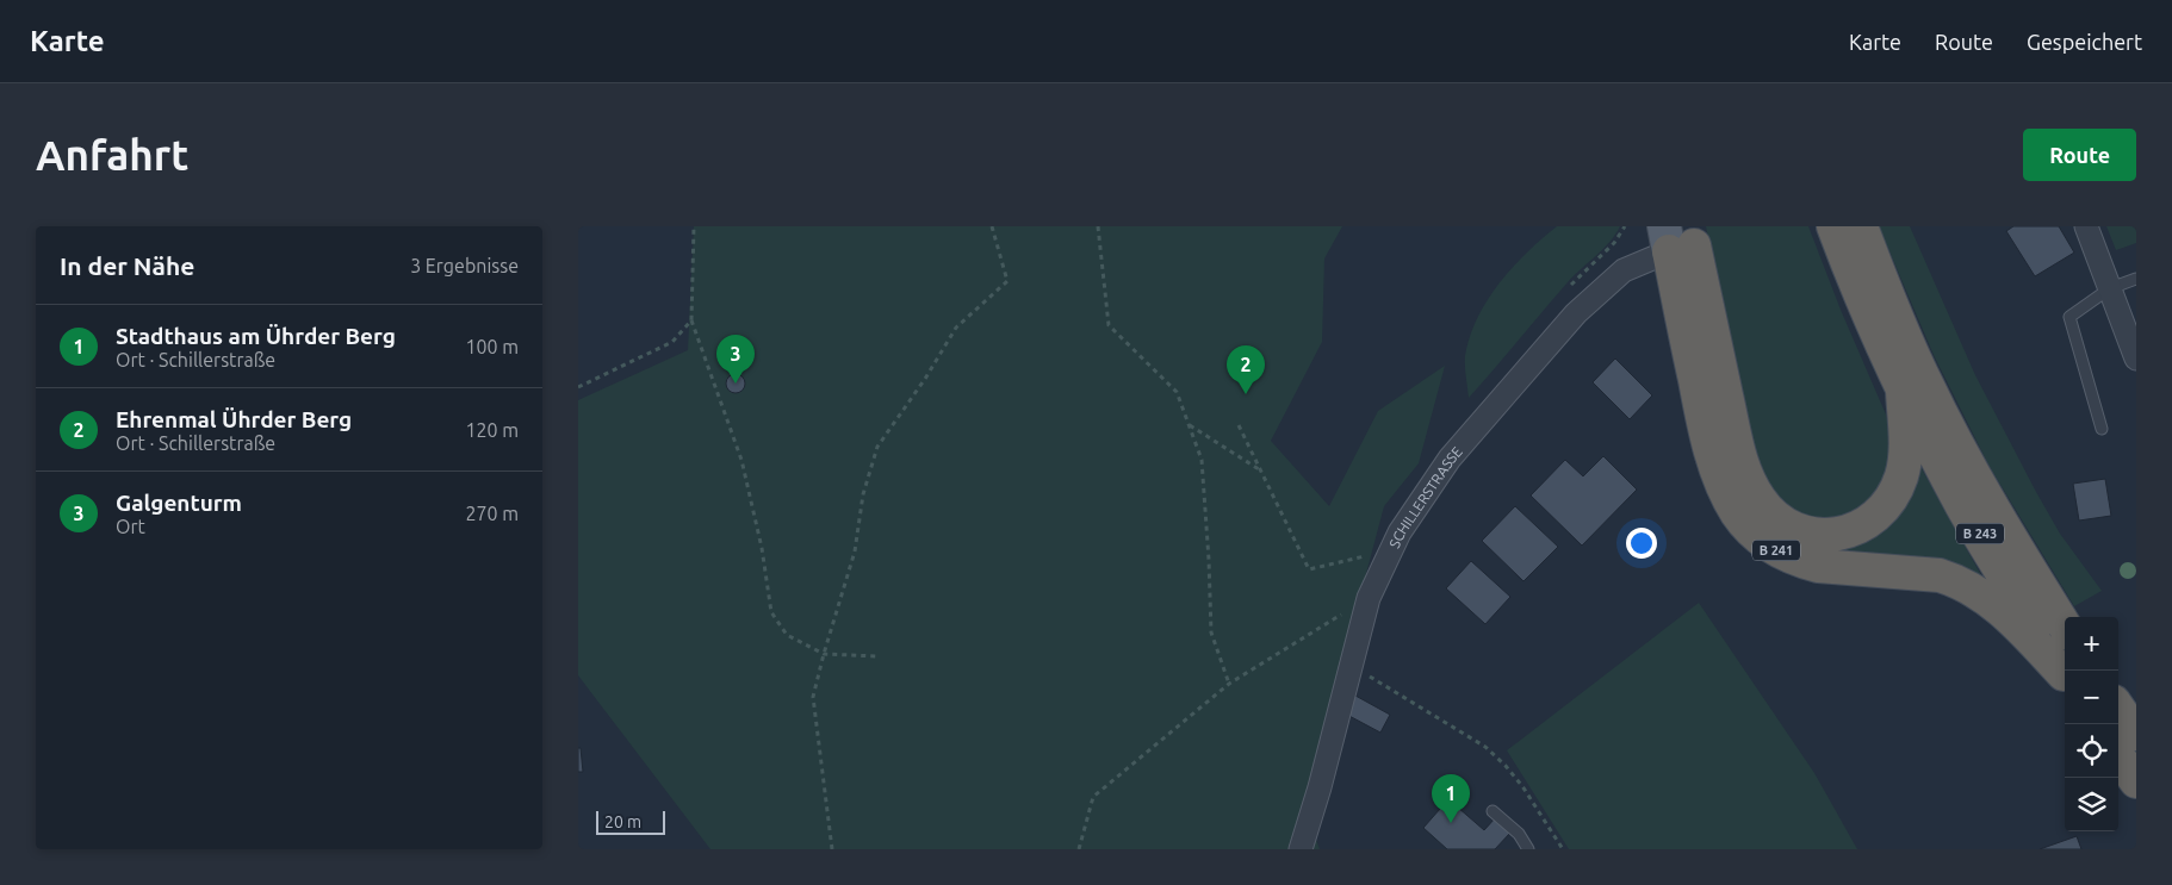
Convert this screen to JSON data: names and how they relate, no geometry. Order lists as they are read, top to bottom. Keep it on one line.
{"streets":{"highway":["B 243","B 241"],"street":["SCHILLERSTRASSE"]},"crossings":[["SCHILLERSTRASSE","B 241"]],"scale_bar":"20 m","page":{"header":"Karte","nav":["Karte","Route","Gespeichert"],"buttons":"Route","title":"Anfahrt","heading":["In der Nähe","3 Ergebnisse"],"list":[{"mark":"1","name":"Stadthaus am Ührder Berg","note":"Ort · Schillerstraße","value":"100 m"},{"mark":"2","name":"Ehrenmal Ührder Berg","note":"Ort · Schillerstraße","value":"120 m"},{"mark":"3","name":"Galgenturm","note":"Ort","value":"270 m"}],"pins":["3","2","1"],"map_buttons":["+","−"],"scale":"20 m"}}
